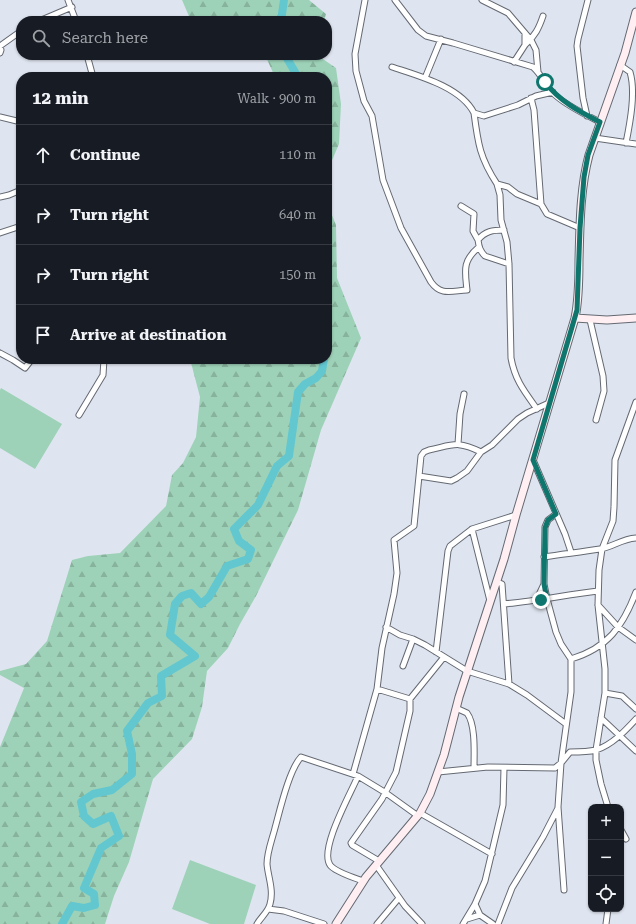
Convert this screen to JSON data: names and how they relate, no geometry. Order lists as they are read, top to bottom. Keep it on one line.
{"page":{"search":"Search here","heading":["12 min","Walk · 900 m"],"list":[["Continue","110 m"],["Turn right","640 m"],["Turn right","150 m"],"Arrive at destination"],"map_buttons":["+","−"]}}
